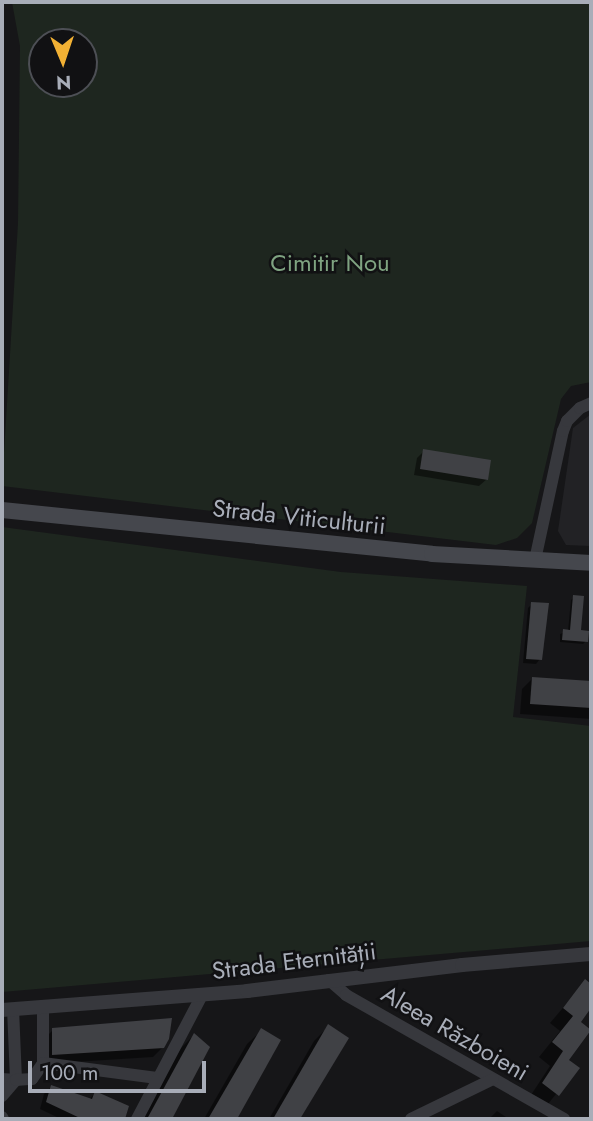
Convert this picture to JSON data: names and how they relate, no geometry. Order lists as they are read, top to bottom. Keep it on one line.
{"streets":{"main road":["Strada Viticulturii"],"street":["Strada Eternității","Aleea Războieni"]},"crossings":[["Strada Eternității","Aleea Războieni"]],"parks":["Cimitir Nou"],"scale_bar":"100 m","north":"bottom"}
